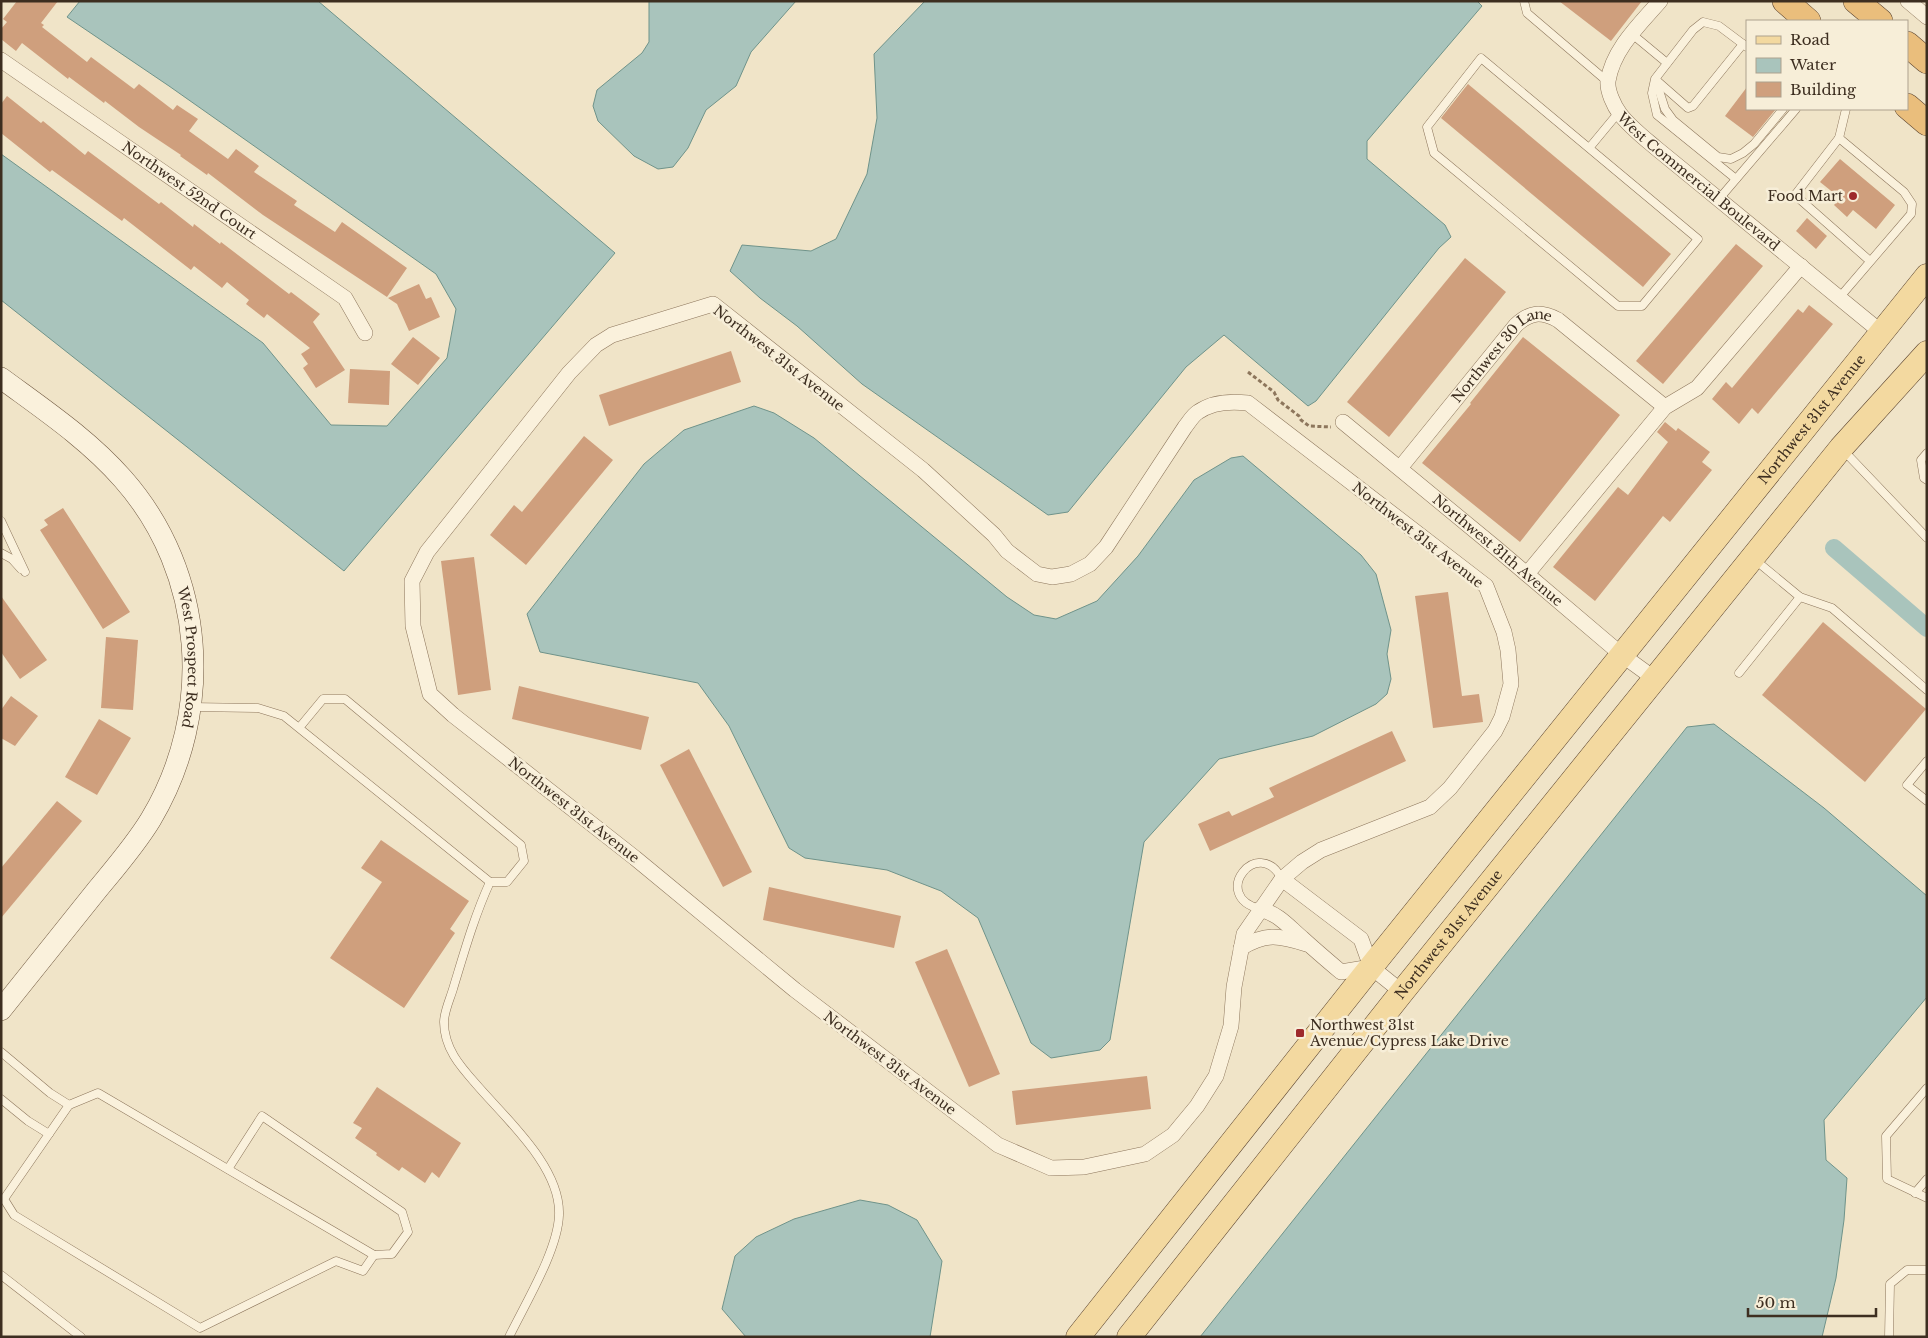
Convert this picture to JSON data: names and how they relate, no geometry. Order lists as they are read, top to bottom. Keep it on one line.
{"streets":{"main road":["Northwest 31st Avenue","West Prospect Road"],"street":["West Commercial Boulevard","Northwest 52nd Court","Northwest 30 Lane","Northwest 31th Avenue"]},"crossings":[["West Commercial Boulevard","Northwest 31st Avenue"],["Northwest 31st Avenue","Northwest 31th Avenue"],["Northwest 30 Lane","Northwest 31th Avenue"]],"places":{"other":["Food Mart"],"transit":["Northwest 31st Avenue/Cypress Lake Drive"]},"legend":["Road","Water","Building"],"scale_bar":"50 m"}
